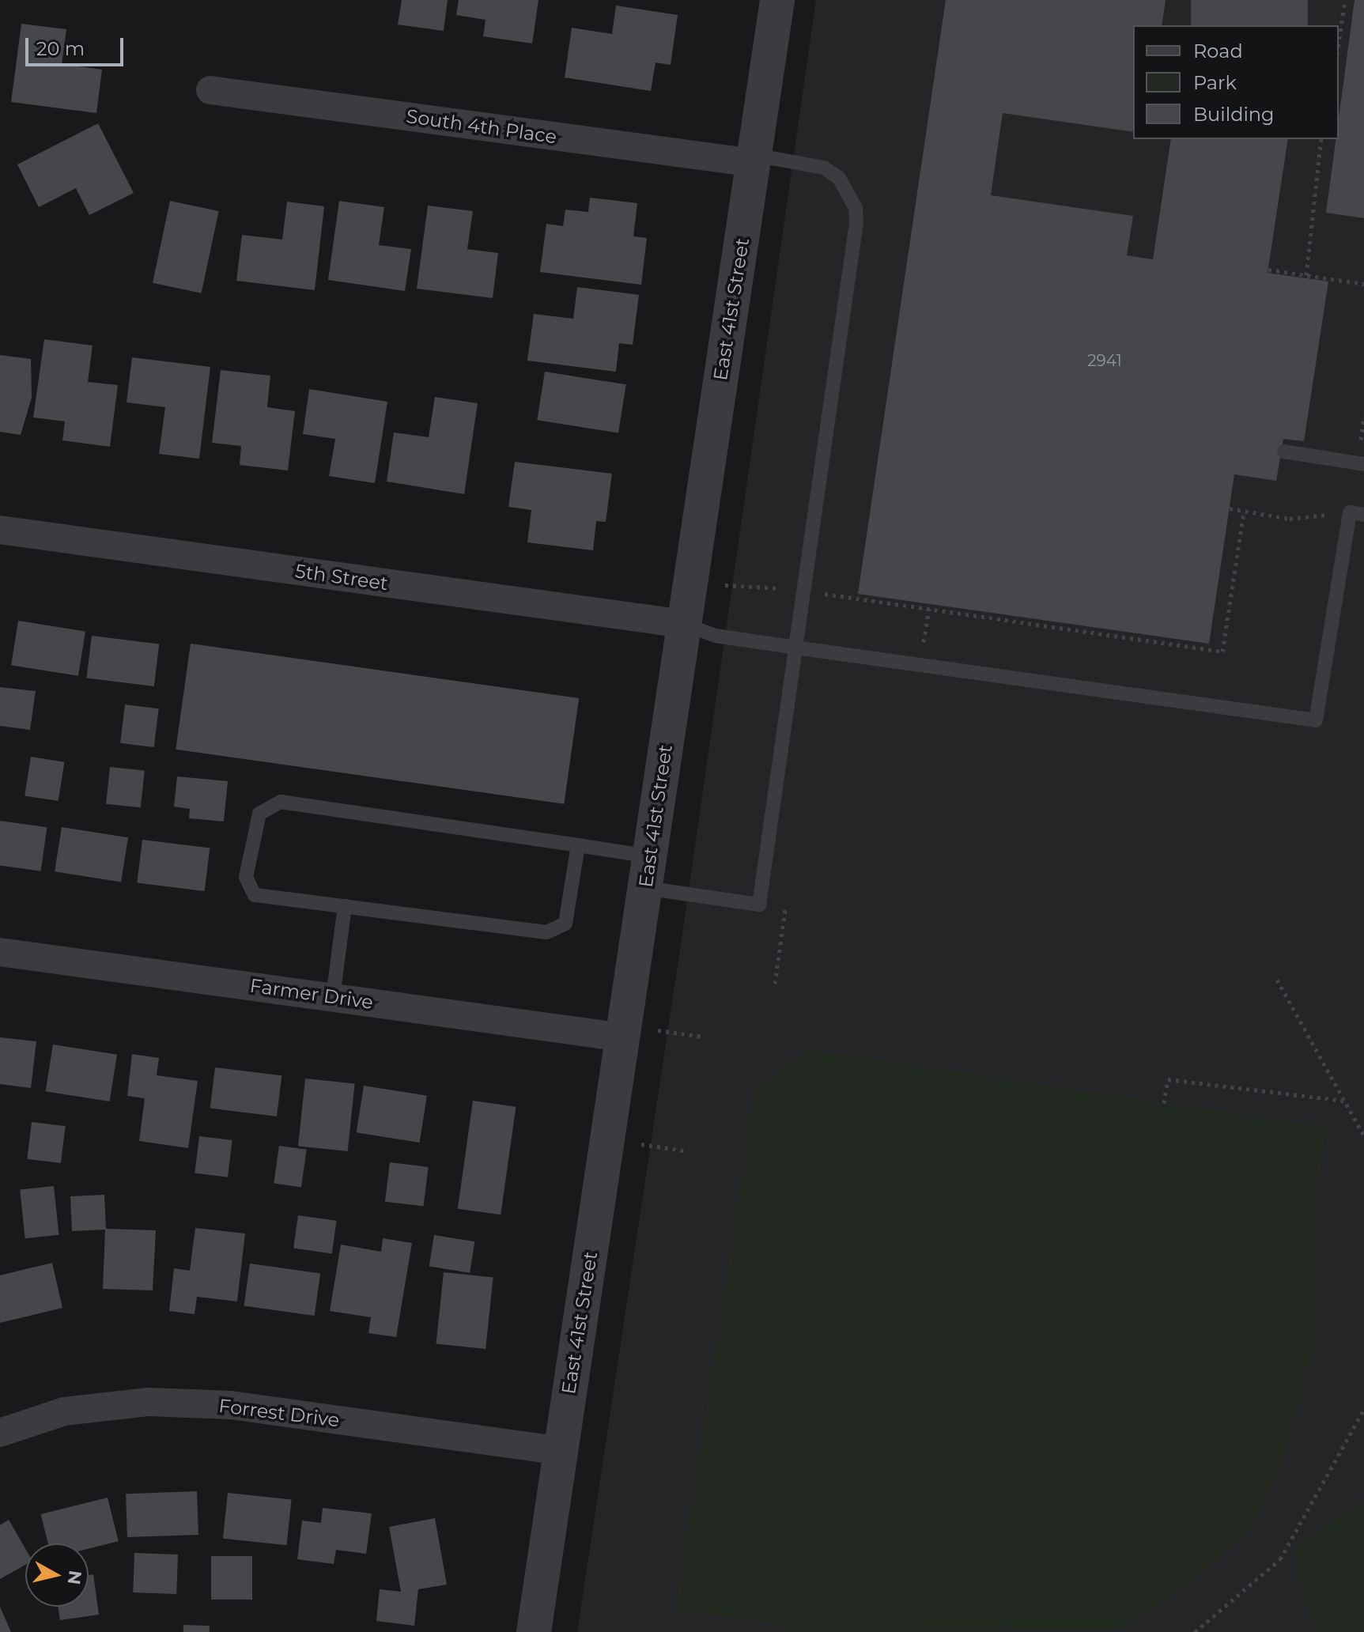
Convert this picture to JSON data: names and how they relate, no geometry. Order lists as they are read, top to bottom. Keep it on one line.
{"streets":{"street":["South 4th Place","East 41st Street","5th Street","Farmer Drive","Forrest Drive"]},"crossings":[["South 4th Place","East 41st Street"],["East 41st Street","5th Street"],["East 41st Street","Farmer Drive"],["East 41st Street","Forrest Drive"]],"house_numbers":["2941"],"legend":["Road","Park","Building"],"scale_bar":"20 m","north":"right"}
